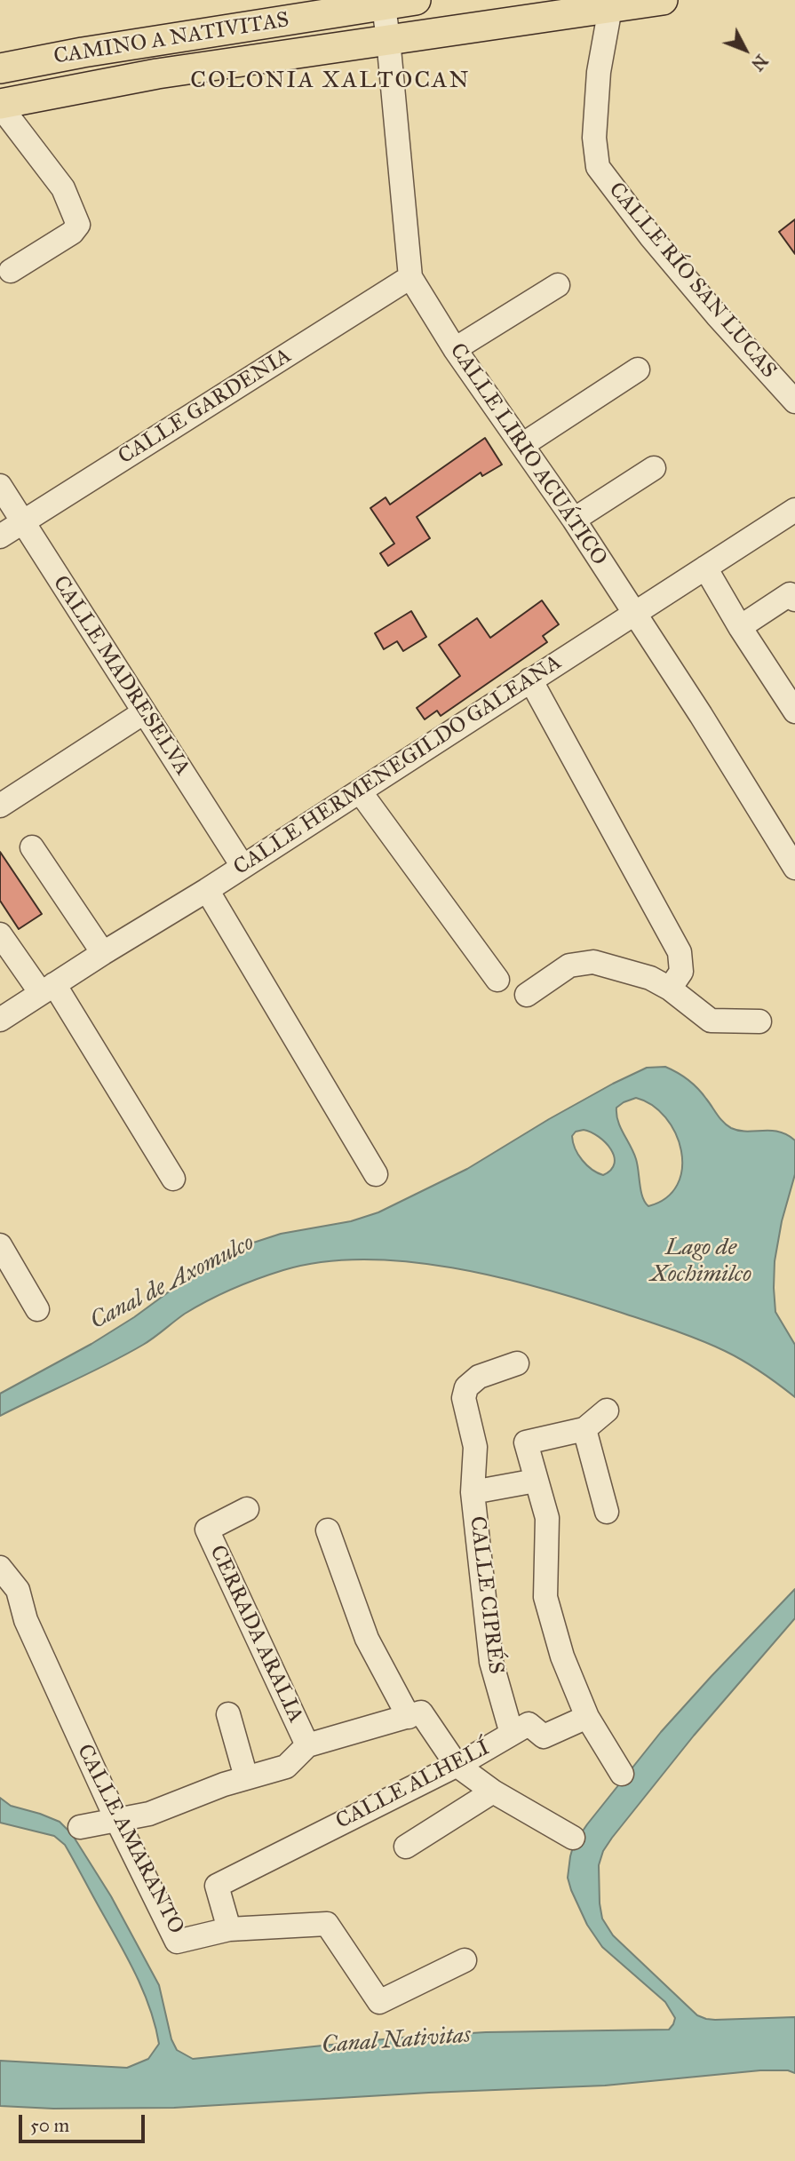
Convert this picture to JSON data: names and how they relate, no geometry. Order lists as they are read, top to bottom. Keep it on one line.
{"streets":{"main road":["CAMINO A NATIVITAS"],"street":["CALLE RÍO SAN LUCAS","CALLE GARDENIA","CALLE LIRIO ACUÁTICO","CALLE MADRESELVA","CALLE HERMENEGILDO GALEANA","CALLE CIPRÉS","CERRADA ARALIA","CALLE ALHELÍ","CALLE AMARANTO"]},"crossings":[["CAMINO A NATIVITAS","CALLE RÍO SAN LUCAS"],["CAMINO A NATIVITAS","CALLE LIRIO ACUÁTICO"],["CALLE GARDENIA","CALLE LIRIO ACUÁTICO"],["CALLE GARDENIA","CALLE MADRESELVA"],["CALLE LIRIO ACUÁTICO","CALLE HERMENEGILDO GALEANA"],["CALLE MADRESELVA","CALLE HERMENEGILDO GALEANA"],["CALLE CIPRÉS","CALLE ALHELÍ"],["CALLE ALHELÍ","CALLE AMARANTO"]],"districts":["COLONIA XALTOCAN"],"water":["Lago de Xochimilco","Canal de Axomulco","Canal Nativitas"],"scale_bar":"50 m","north":"bottom right"}
